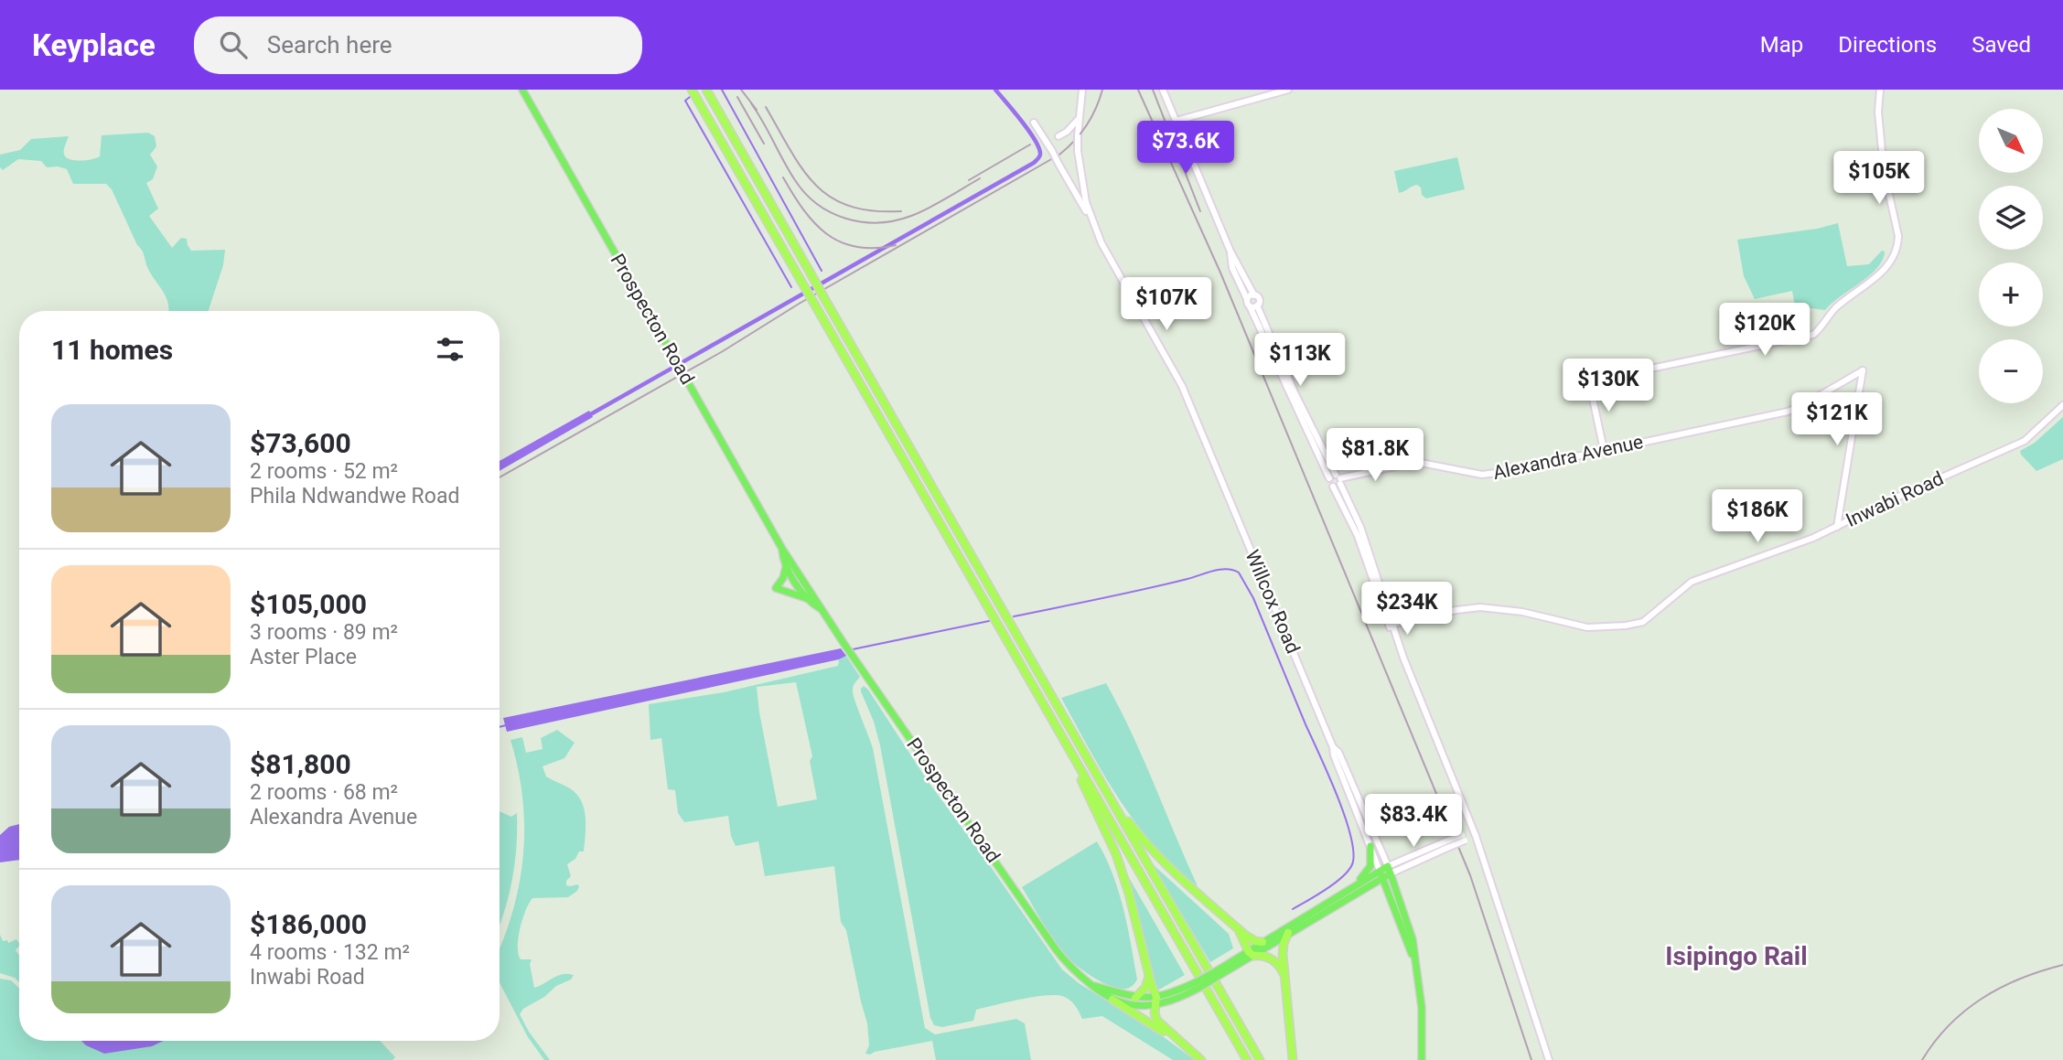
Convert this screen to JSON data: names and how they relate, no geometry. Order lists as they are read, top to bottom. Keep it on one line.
{"streets":{"main road":["Prospecton Road"],"street":["Alexandra Avenue","Inwabi Road","Willcox Road"]},"crossings":[["Prospecton Road","Willcox Road"],["Alexandra Avenue","Inwabi Road"]],"districts":["Isipingo Rail"],"north":"bottom right","page":{"header":"Keyplace","search":"Search here","nav":["Map","Directions","Saved"],"map_buttons":["+","−"],"price":["$73.6K","$105K","$107K","$120K","$113K","$130K","$121K","$81.8K","$186K","$234K","$83.4K"],"heading":"11 homes","list":[{"name":"$73,600","note":"2 rooms · 52 m² · Phila Ndwandwe Road"},{"name":"$105,000","note":"3 rooms · 89 m² · Aster Place"},{"name":"$81,800","note":"2 rooms · 68 m² · Alexandra Avenue"},{"name":"$186,000","note":"4 rooms · 132 m² · Inwabi Road"}]}}
